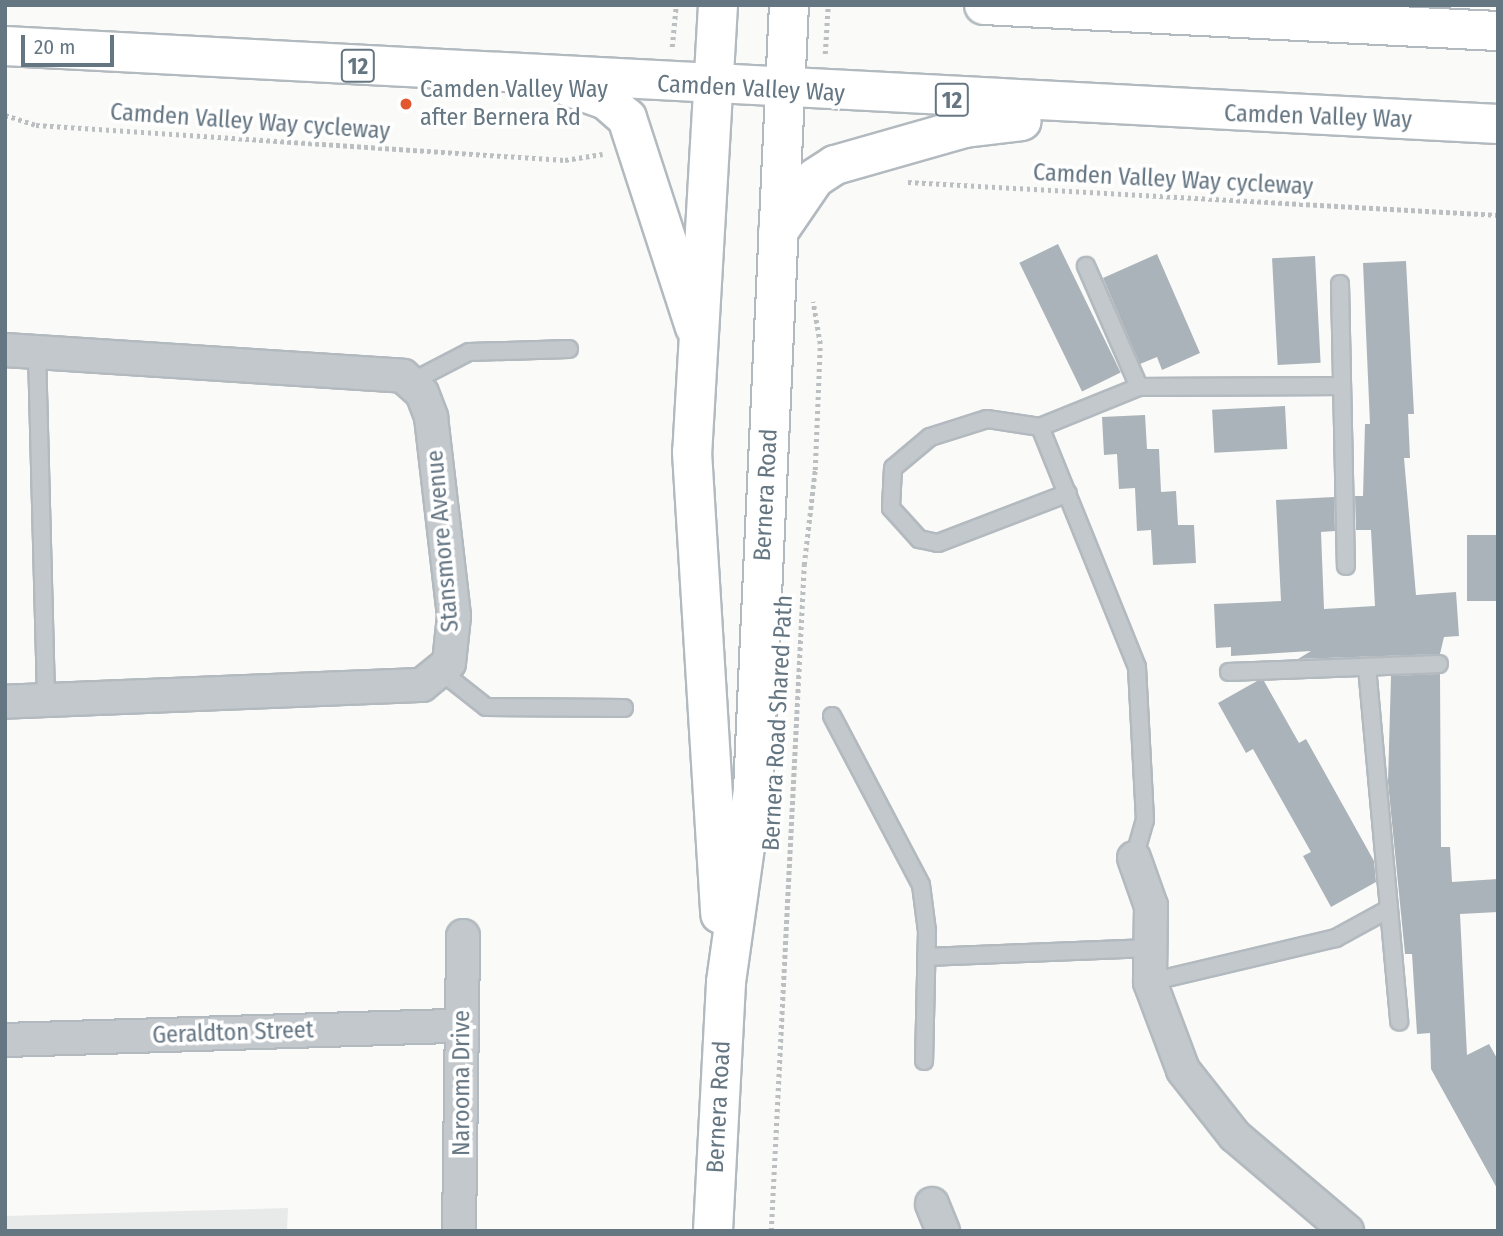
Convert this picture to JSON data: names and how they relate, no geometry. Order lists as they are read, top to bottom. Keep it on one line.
{"streets":{"main road":["12","Camden Valley Way","Bernera Road"],"street":["Stansmore Avenue","Geraldton Street","Narooma Drive"],"path":["Camden Valley Way cycleway","Bernera Road Shared Path"]},"crossings":[["Camden Valley Way","Bernera Road"],["Geraldton Street","Narooma Drive"]],"places":["Camden Valley Way after Bernera Rd"],"scale_bar":"20 m"}
